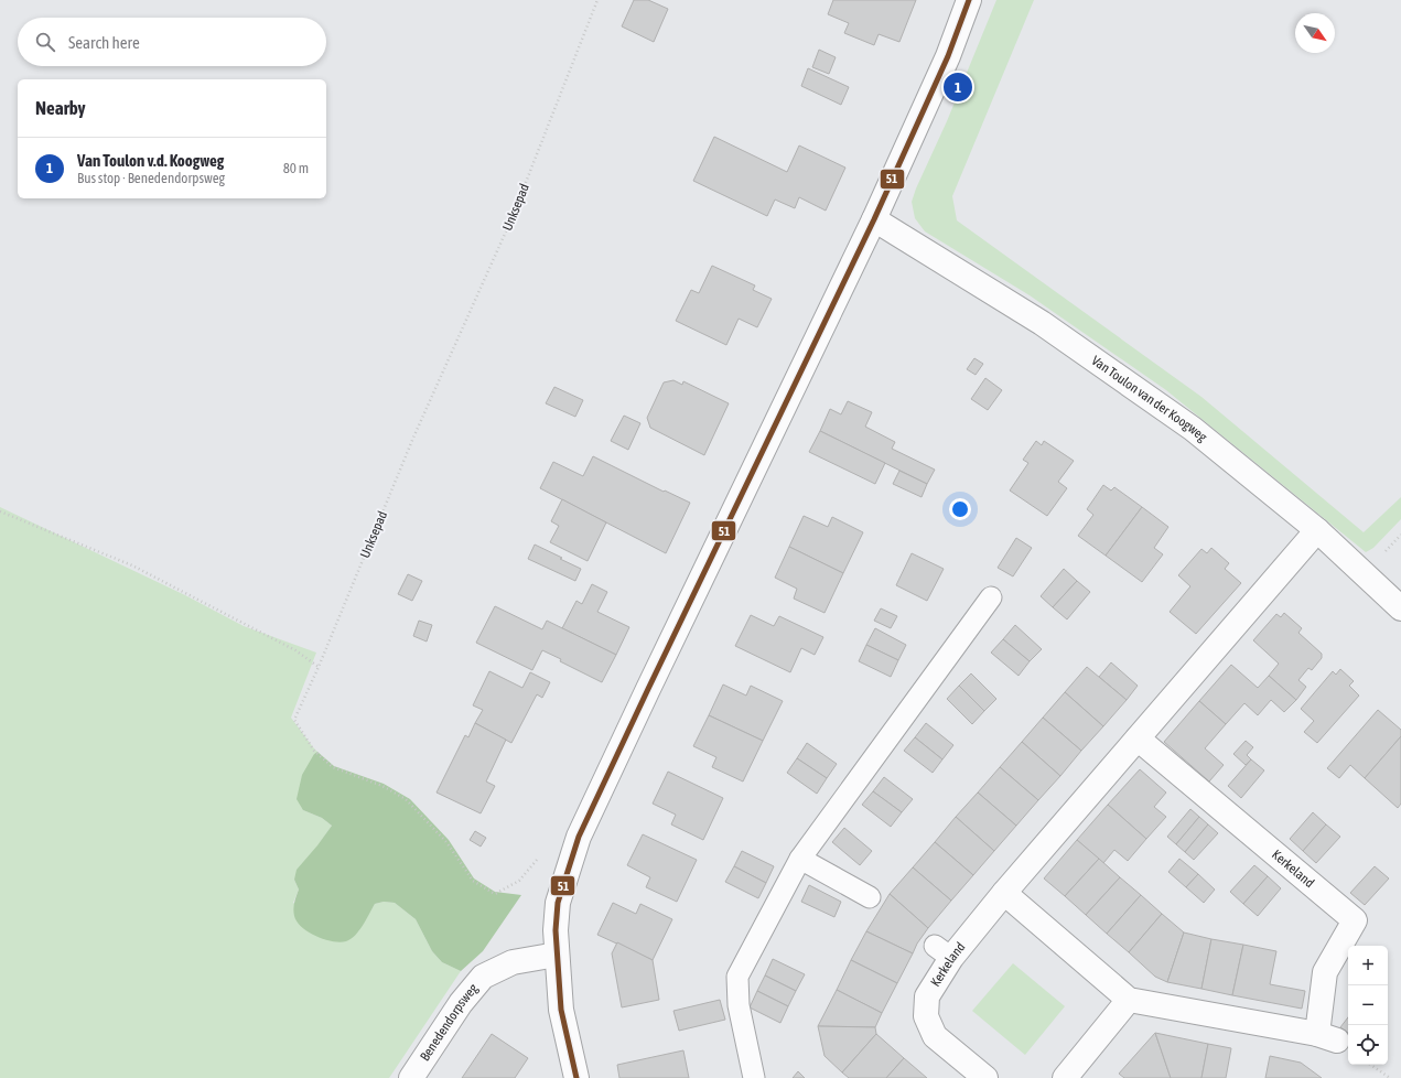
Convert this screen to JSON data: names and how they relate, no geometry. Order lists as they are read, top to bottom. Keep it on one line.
{"streets":{"street":["Van Toulon van der Koogweg","Kerkeland","Benedendorpsweg"],"path":["Unksepad"]},"crossings":[["Van Toulon van der Koogweg","Kerkeland"]],"lines":["transit line 51"],"north":"bottom right","page":{"search":"Search here","pins":"1","heading":"Nearby","list":[{"mark":"1","name":"Van Toulon v.d. Koogweg","note":"Bus stop · Benedendorpsweg","value":"80 m"}],"map_buttons":["+","−"]}}
